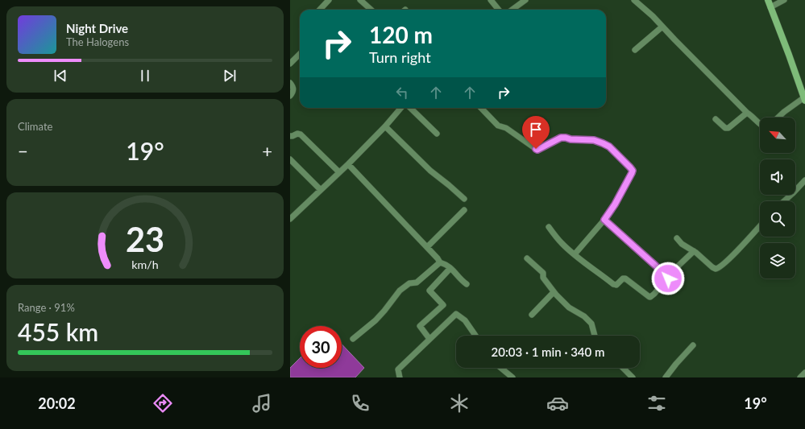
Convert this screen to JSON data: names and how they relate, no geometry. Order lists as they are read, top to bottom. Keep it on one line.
{"north":"top left","page":{"turn":["120 m","Turn right"],"song":["Night Drive","The Halogens"],"tile":["Climate",["Range · 91%","455 km"]],"heat":["−","19°","+"],"limit":"30","trip":"20:03 · 1 min · 340 m","tabs":["20:02","19°"],"gauge":["23","km/h"]}}
